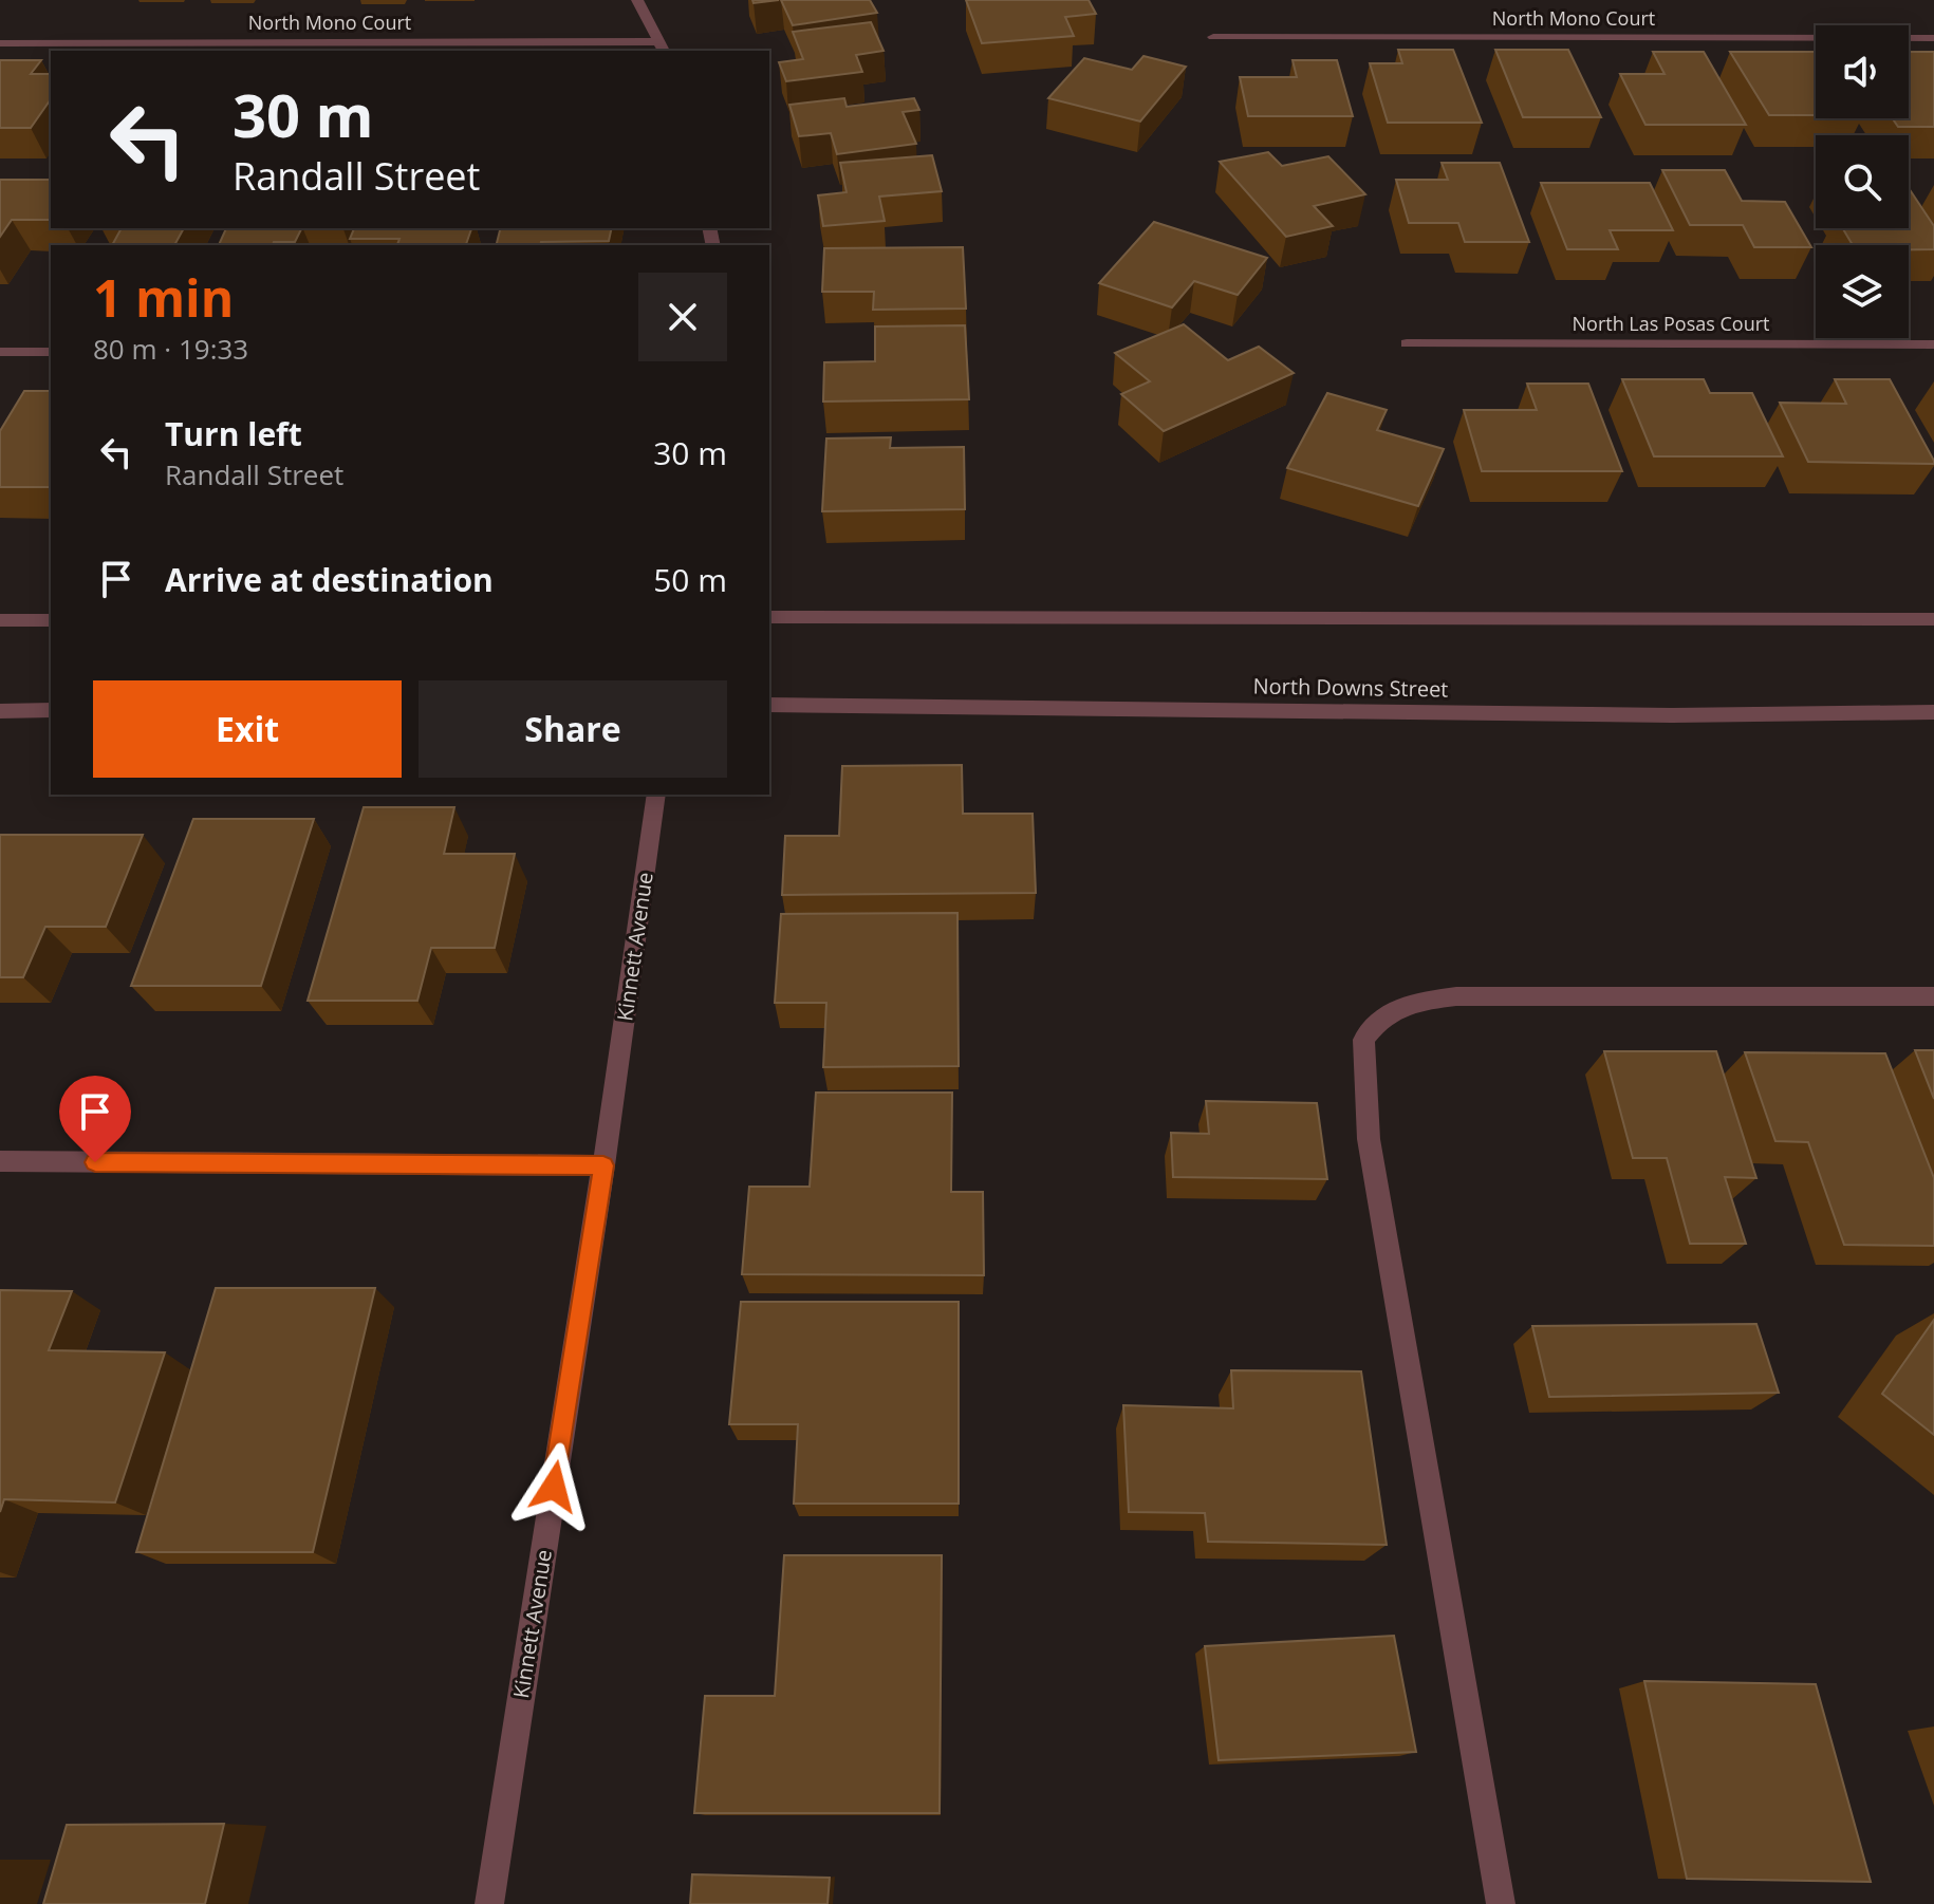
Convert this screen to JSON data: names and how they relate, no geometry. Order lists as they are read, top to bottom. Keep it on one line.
{"streets":{"street":["North Mono Court","North Las Posas Court","North Downs Street","Kinnett Avenue"]},"page":{"turn":["30 m","Randall Street"],"heading":["1 min","80 m · 19:33"],"list":[{"name":"Turn left","note":"Randall Street","value":"30 m"},{"name":"Arrive at destination","value":"50 m"}],"buttons":["Exit","Share"]}}
